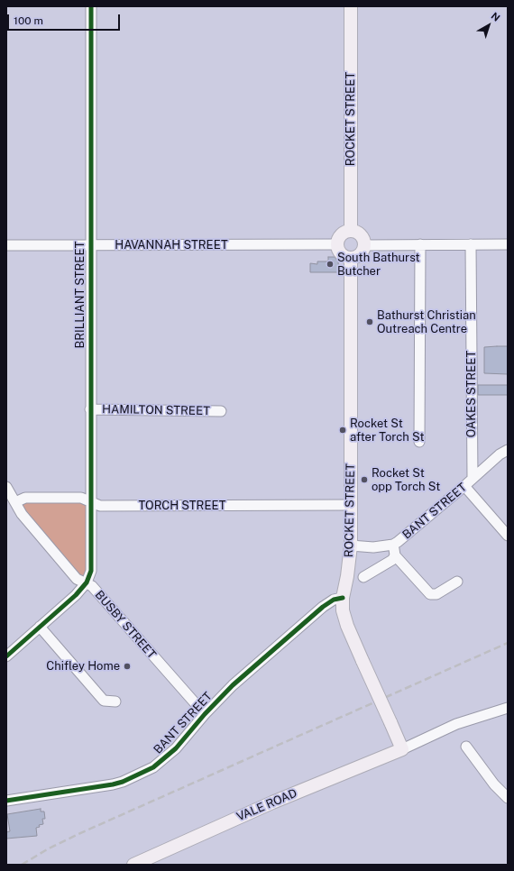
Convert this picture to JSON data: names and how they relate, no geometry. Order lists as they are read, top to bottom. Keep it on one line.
{"streets":{"main road":["ROCKET STREET","VALE ROAD"],"street":["HAVANNAH STREET","BRILLIANT STREET","OAKES STREET","HAMILTON STREET","TORCH STREET","BANT STREET","BUSBY STREET"]},"crossings":[["ROCKET STREET","HAVANNAH STREET"],["ROCKET STREET","TORCH STREET"],["ROCKET STREET","BANT STREET"],["ROCKET STREET","VALE ROAD"],["HAVANNAH STREET","BRILLIANT STREET"],["BRILLIANT STREET","HAMILTON STREET"],["BRILLIANT STREET","TORCH STREET"],["BRILLIANT STREET","BUSBY STREET"],["OAKES STREET","BANT STREET"],["TORCH STREET","BUSBY STREET"],["BANT STREET","BUSBY STREET"]],"places":["South Bathurst Butcher","Bathurst Christian Outreach Centre","Rocket St after Torch St","Rocket St opp Torch St","Chifley Home"],"scale_bar":"100 m","north":"top right"}
